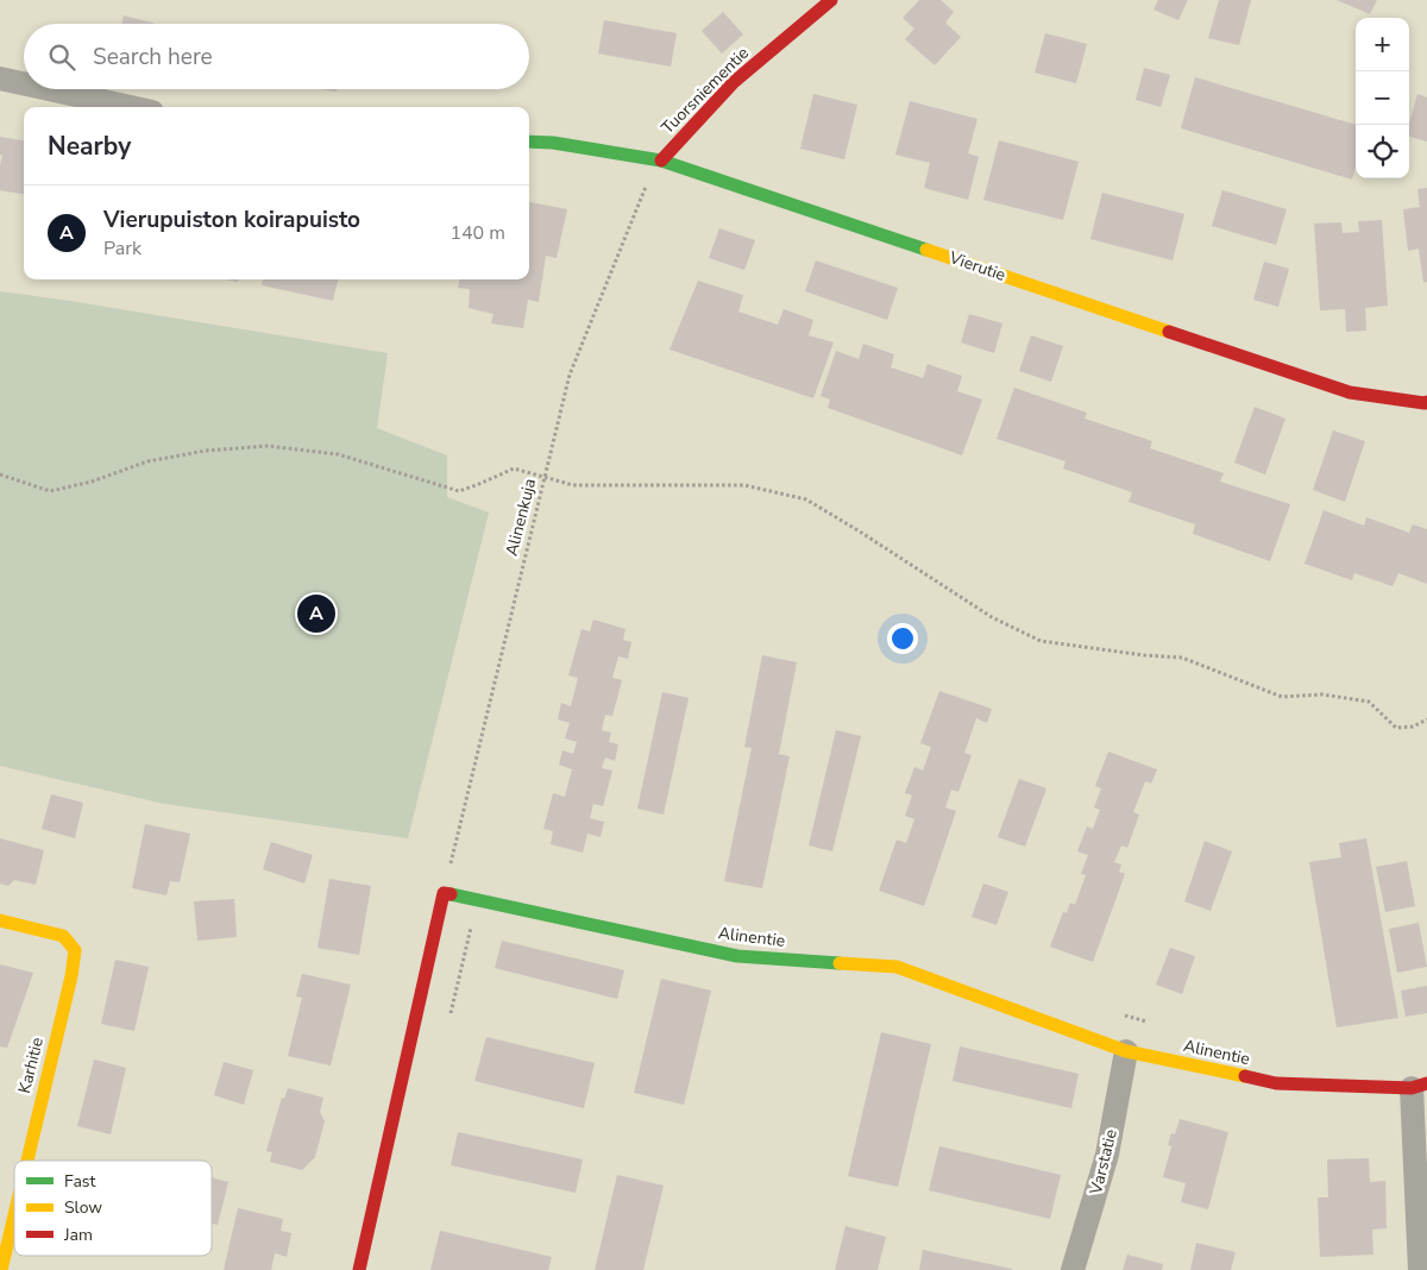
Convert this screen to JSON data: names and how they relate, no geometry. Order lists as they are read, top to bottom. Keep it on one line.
{"streets":{"street":["Tuorsniementie","Vierutie","Alinentie","Karhitie","Varstatie"],"path":["Alinenkuja"]},"crossings":[["Tuorsniementie","Vierutie"],["Tuorsniementie","Alinenkuja"],["Vierutie","Alinenkuja"],["Alinenkuja","Alinentie"],["Alinentie","Varstatie"]],"legend":["Fast","Slow","Jam"],"page":{"map_buttons":["+","−"],"search":"Search here","heading":"Nearby","list":[{"mark":"A","name":"Vierupuiston koirapuisto","note":"Park","value":"140 m"}],"pins":"A"}}
